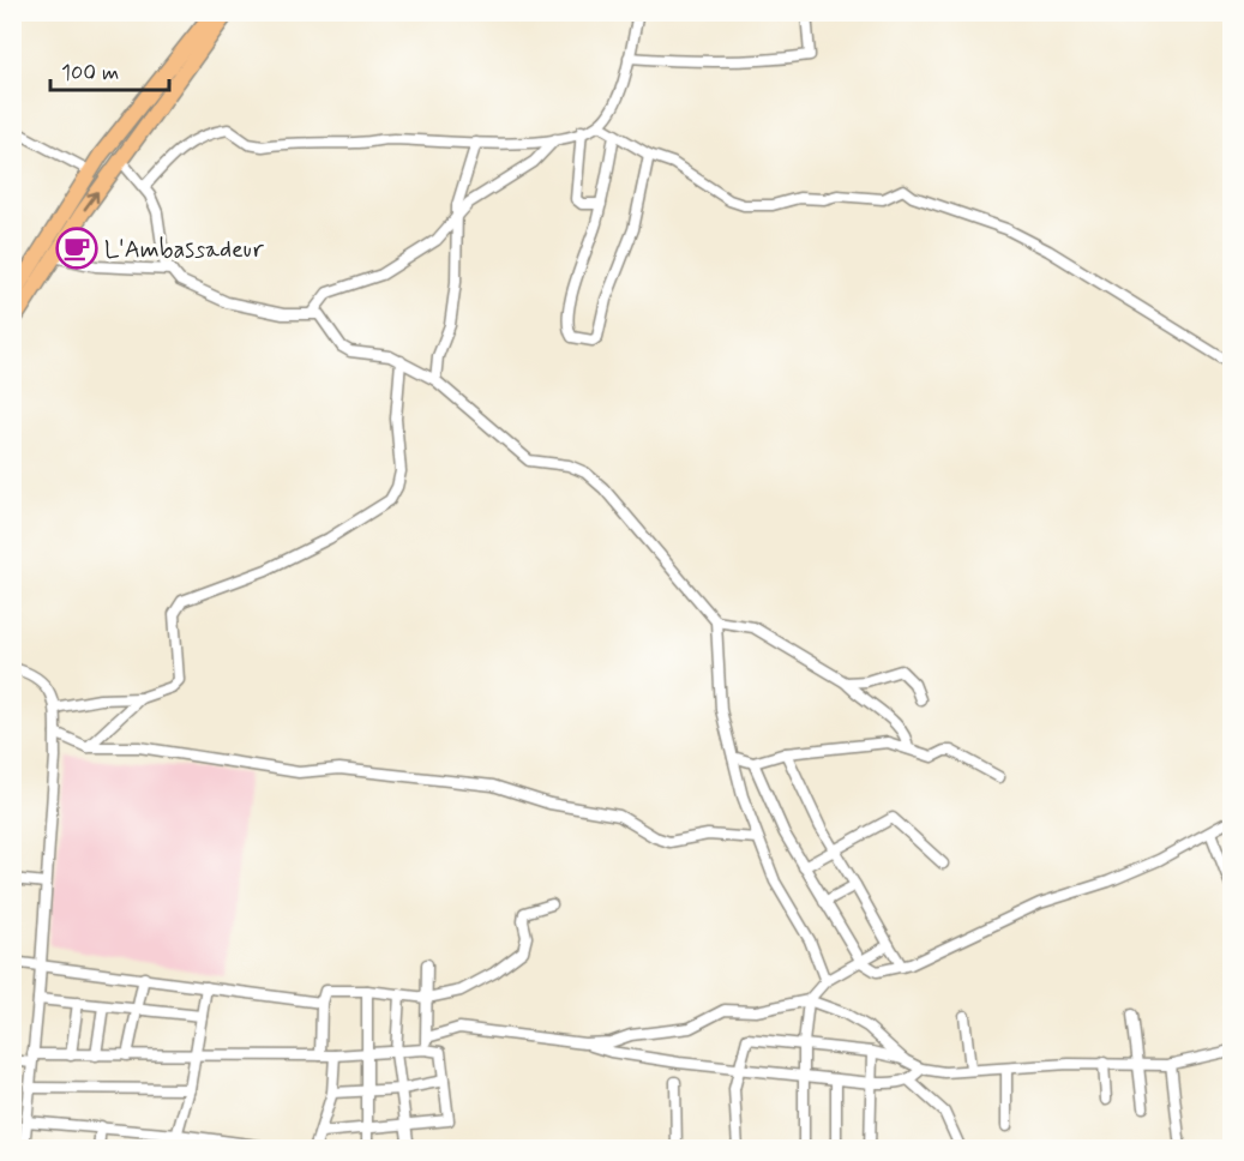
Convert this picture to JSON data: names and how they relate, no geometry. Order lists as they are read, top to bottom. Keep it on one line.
{"places":{"cafe":["L'Ambassadeur"]},"scale_bar":"100 m"}
